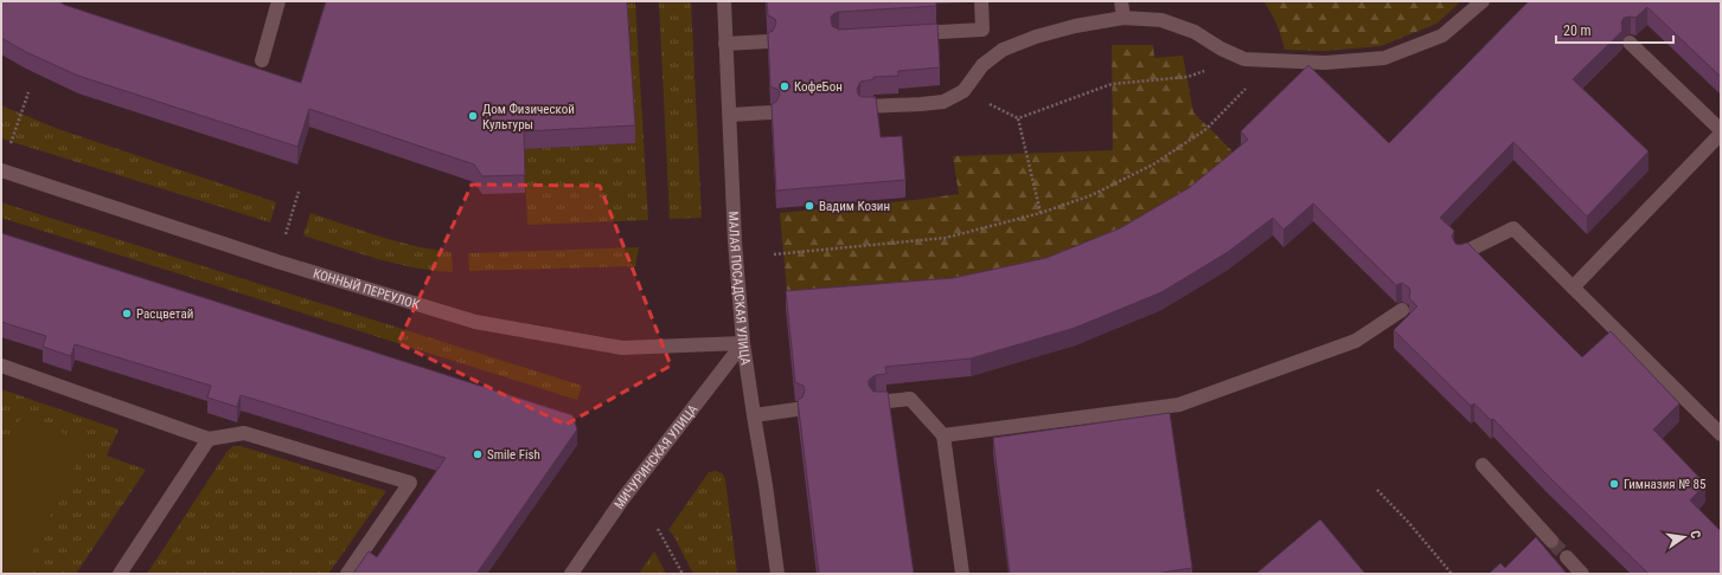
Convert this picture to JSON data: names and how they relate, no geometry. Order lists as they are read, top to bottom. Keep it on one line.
{"streets":{"street":["КОННЫЙ ПЕРЕУЛОК","МАЛАЯ ПОСАДСКАЯ УЛИЦА","МИЧУРИНСКАЯ УЛИЦА"]},"crossings":[["КОННЫЙ ПЕРЕУЛОК","МАЛАЯ ПОСАДСКАЯ УЛИЦА"],["КОННЫЙ ПЕРЕУЛОК","МИЧУРИНСКАЯ УЛИЦА"],["МАЛАЯ ПОСАДСКАЯ УЛИЦА","МИЧУРИНСКАЯ УЛИЦА"]],"places":["КофеБон","Дом Физической Культуры","Вадим Козин","Расцветай","Smile Fish","Гимназия № 85"],"scale_bar":"20 m","north":"right"}
